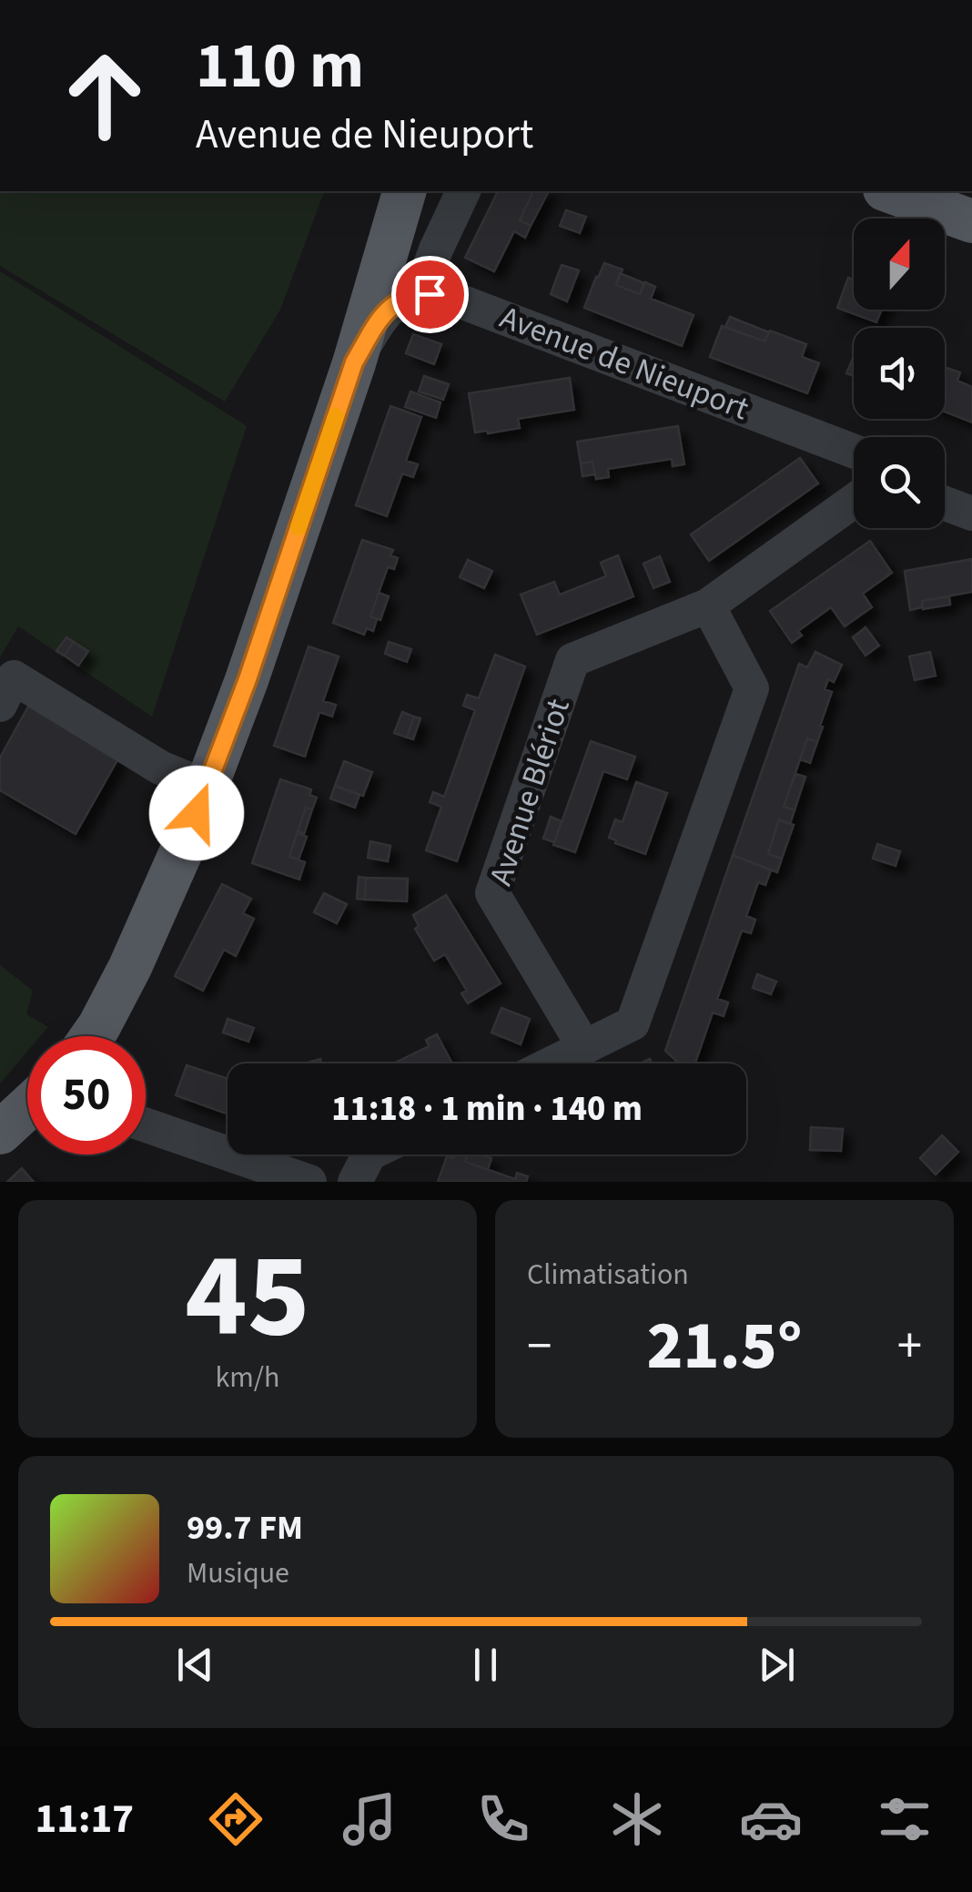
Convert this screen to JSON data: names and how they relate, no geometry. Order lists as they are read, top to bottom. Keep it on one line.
{"streets":{"street":["Avenue de Nieuport","Avenue Blériot"]},"north":"top","page":{"turn":["110 m","Avenue de Nieuport"],"limit":"50","trip":"11:18 · 1 min · 140 m","tile":[["45","km/h"],"Climatisation"],"heat":["−","21.5°","+"],"song":["99.7 FM","Musique"],"tabs":"11:17"}}
